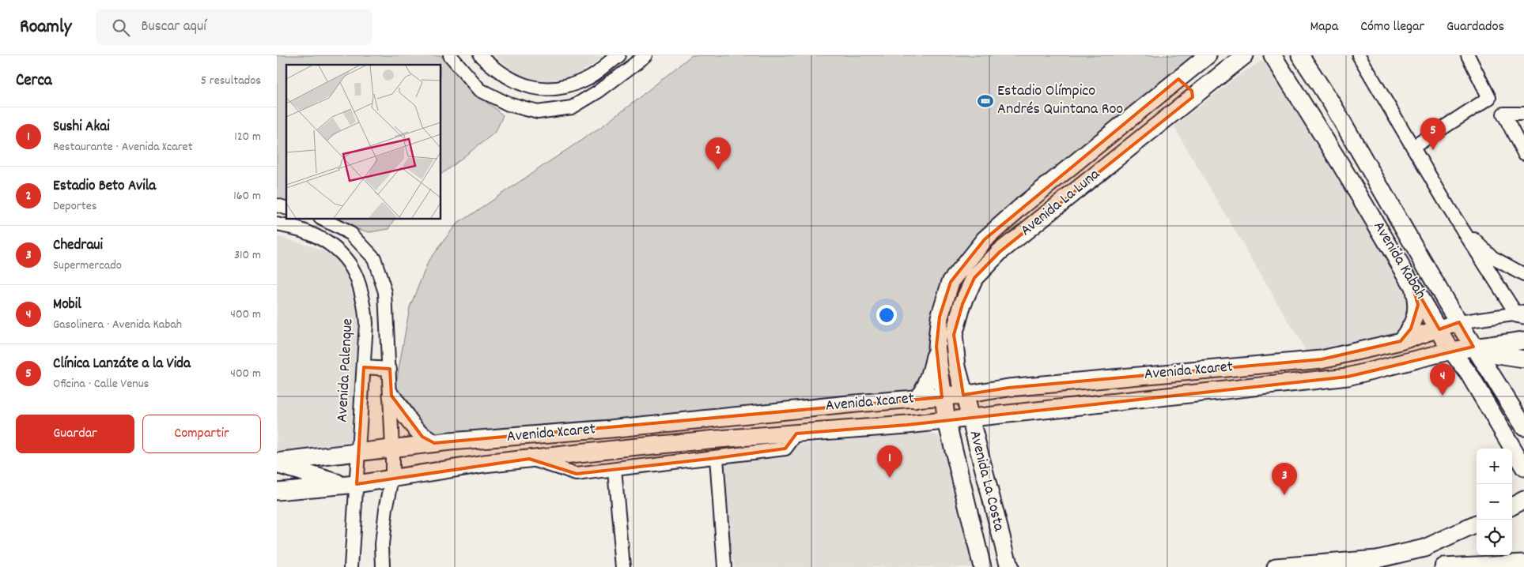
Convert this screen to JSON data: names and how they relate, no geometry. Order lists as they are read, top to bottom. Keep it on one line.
{"streets":{"main road":["Avenida La Luna","Avenida Kabah","Avenida Xcaret","Avenida La Costa"],"street":["Avenida Palenque"]},"crossings":[["Avenida La Luna","Avenida Xcaret"],["Avenida La Luna","Avenida La Costa"],["Avenida Kabah","Avenida Xcaret"],["Avenida Palenque","Avenida Xcaret"],["Avenida Xcaret","Avenida La Costa"]],"places":{"sports":["Estadio Olímpico Andrés Quintana Roo"]},"page":{"header":"Roamly","search":"Buscar aquí","nav":["Mapa","Cómo llegar","Guardados"],"heading":["Cerca","5 resultados"],"list":[{"mark":"1","name":"Sushi Akai","note":"Restaurante · Avenida Xcaret","value":"120 m"},{"mark":"2","name":"Estadio Beto Avila","note":"Deportes","value":"160 m"},{"mark":"3","name":"Chedraui","note":"Supermercado","value":"310 m"},{"mark":"4","name":"Mobil","note":"Gasolinera · Avenida Kabah","value":"400 m"},{"mark":"5","name":"Clínica Lanzáte a la Vida","note":"Oficina · Calle Venus","value":"400 m"}],"pins":["5","2","4","1","3"],"buttons":["Guardar","Compartir"],"map_buttons":["+","−"]}}
